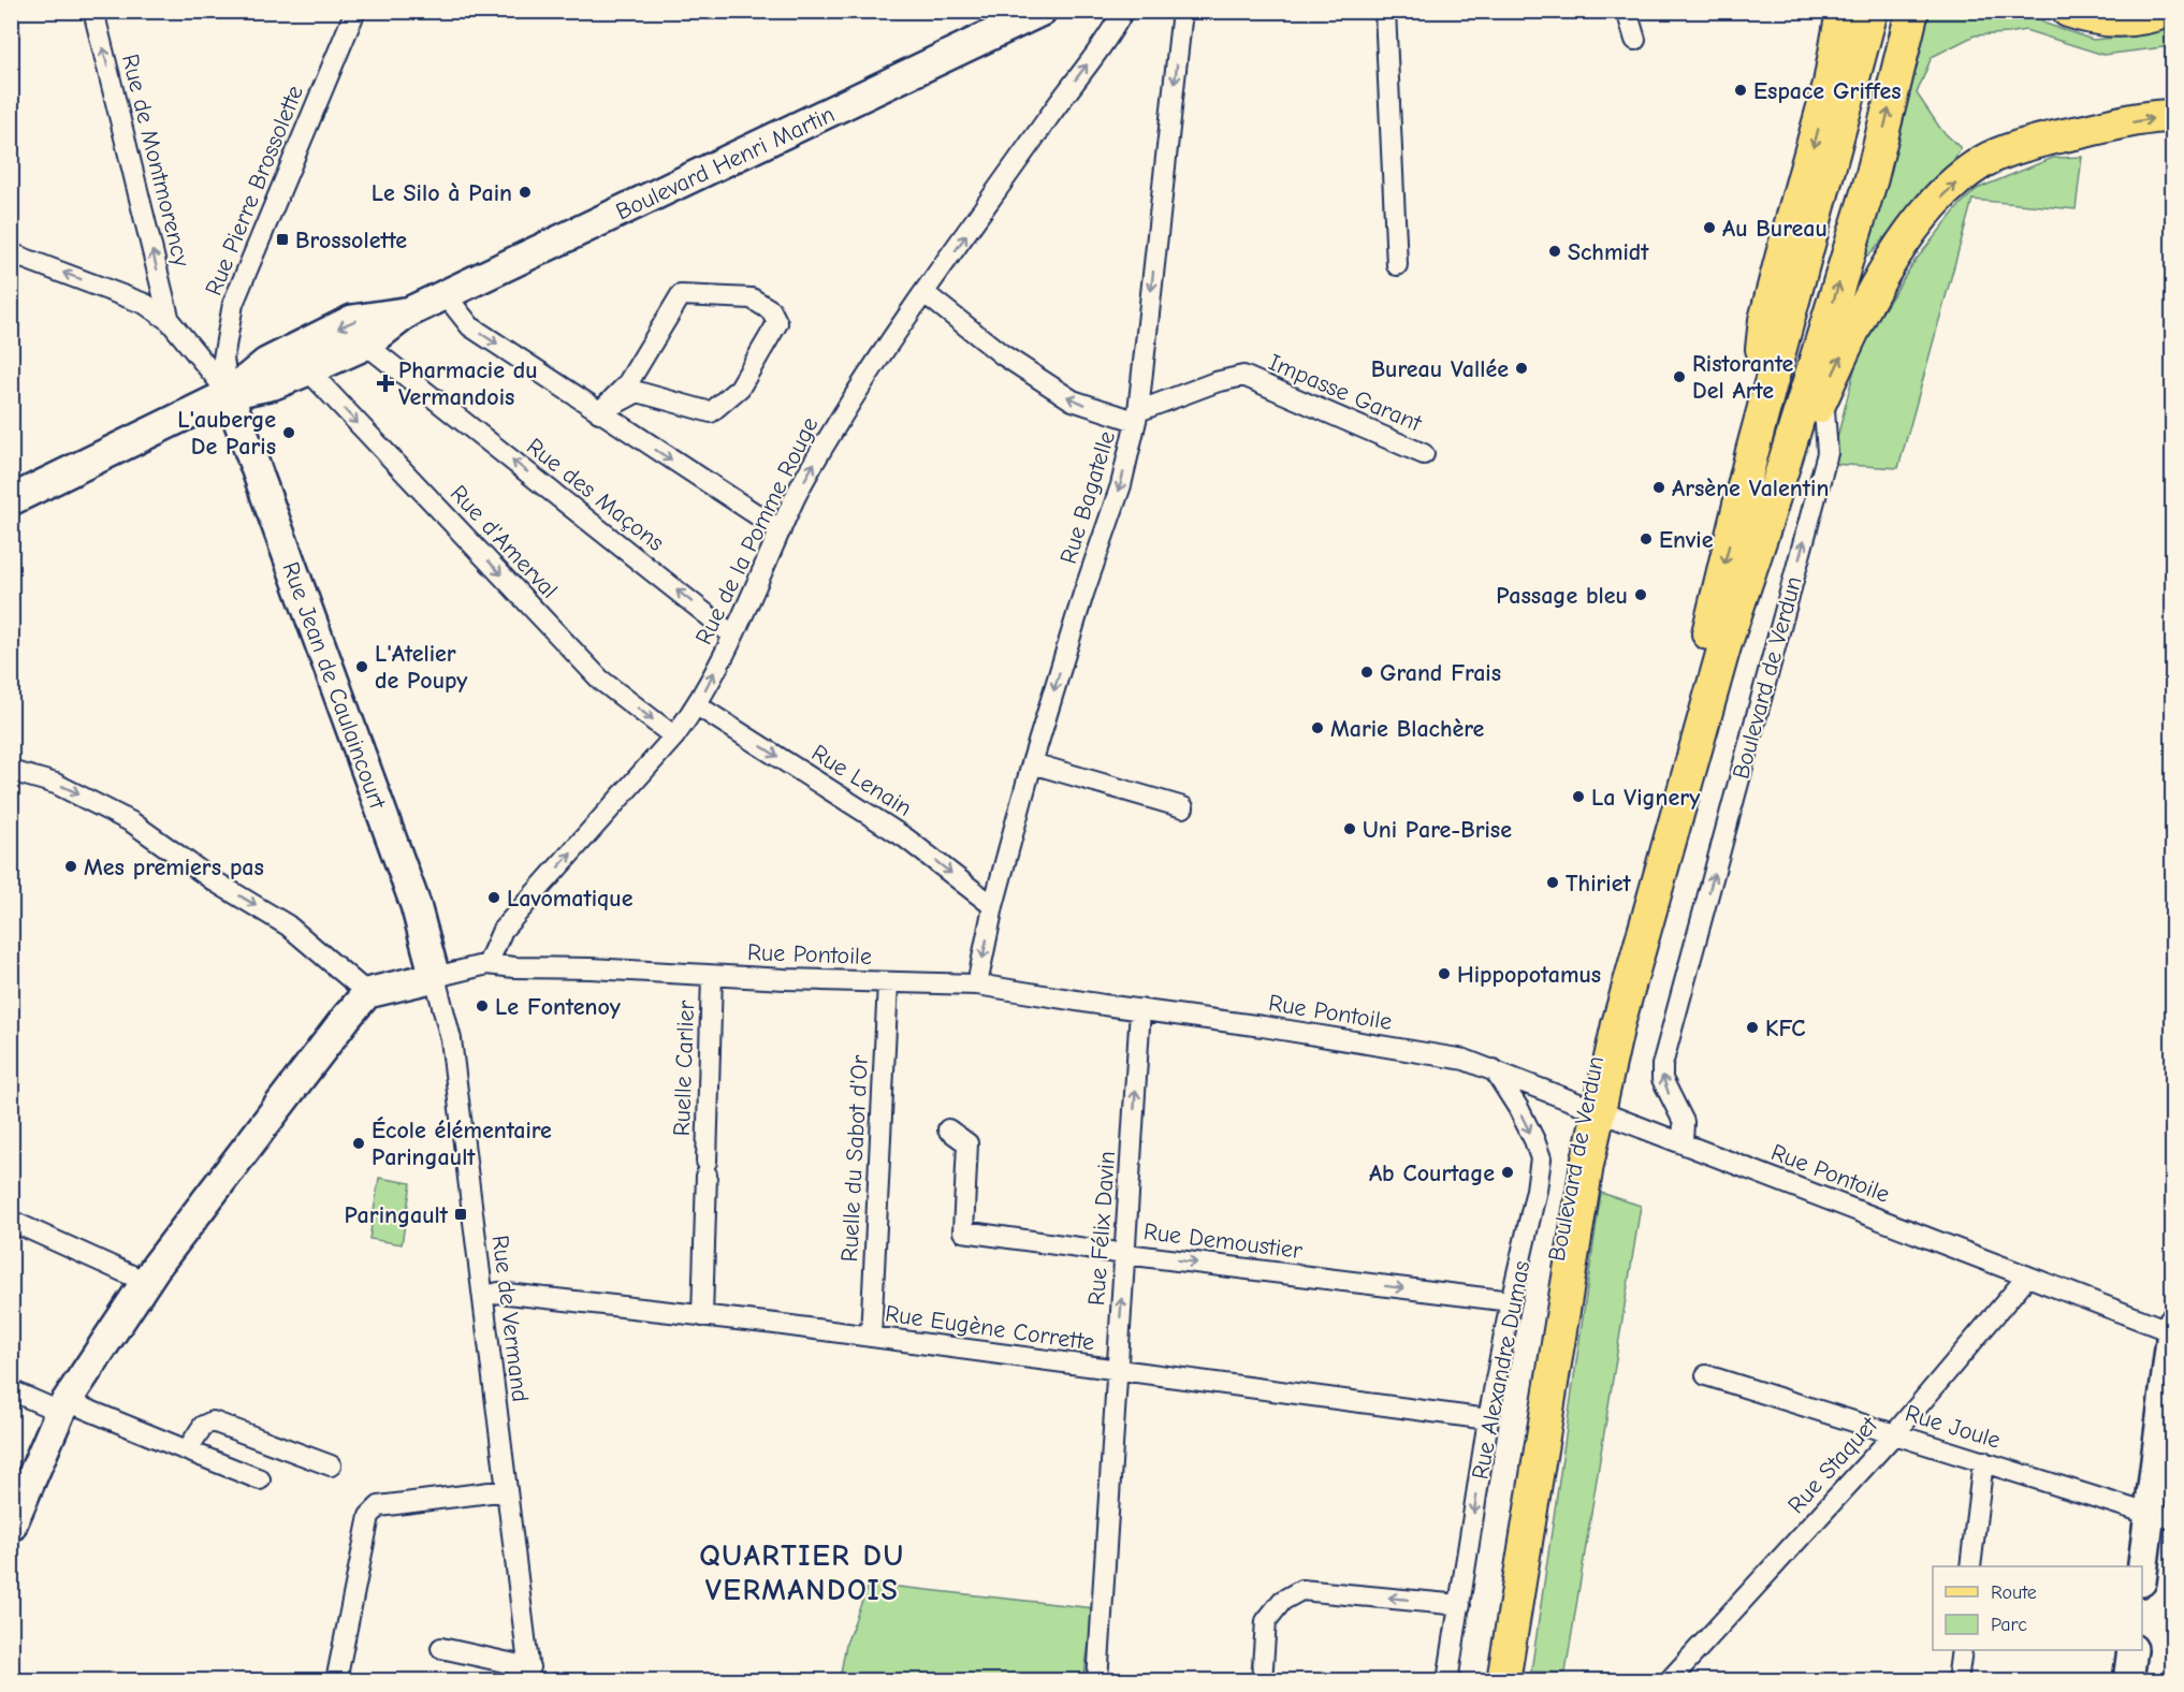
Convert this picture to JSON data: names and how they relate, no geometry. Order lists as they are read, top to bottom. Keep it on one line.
{"streets":{"main road":["Boulevard Henri Martin","Boulevard de Verdun","Rue Jean de Caulaincourt"],"street":["Rue de Montmorency","Rue Pierre Brossolette","Impasse Garant","Rue des Maçons","Rue Bagatelle","Rue de la Pomme Rouge","Rue d'Amerval","Rue Lenain","Rue Pontoile","Ruelle Carlier","Ruelle du Sabot d'Or","Rue Félix Davin","Rue Demoustier","Rue de Vermand","Rue Eugène Corrette","Rue Alexandre Dumas","Rue Joule","Rue Staquet"]},"crossings":[["Boulevard Henri Martin","Rue Pierre Brossolette"],["Boulevard Henri Martin","Rue des Maçons"],["Boulevard Henri Martin","Rue d'Amerval"],["Boulevard Henri Martin","Rue Jean de Caulaincourt"],["Rue Pierre Brossolette","Rue Jean de Caulaincourt"],["Impasse Garant","Rue Bagatelle"],["Rue des Maçons","Rue de la Pomme Rouge"],["Rue Bagatelle","Rue Lenain"],["Rue Bagatelle","Rue Pontoile"],["Rue de la Pomme Rouge","Rue d'Amerval"],["Rue de la Pomme Rouge","Rue Lenain"],["Rue de la Pomme Rouge","Rue Pontoile"],["Boulevard de Verdun","Rue Pontoile"],["Rue Jean de Caulaincourt","Rue Pontoile"],["Rue Jean de Caulaincourt","Rue de Vermand"],["Rue Pontoile","Ruelle Carlier"],["Rue Pontoile","Ruelle du Sabot d'Or"],["Rue Pontoile","Rue Félix Davin"],["Rue Pontoile","Rue de Vermand"],["Rue Pontoile","Rue Alexandre Dumas"],["Rue Pontoile","Rue Staquet"],["Ruelle Carlier","Rue Eugène Corrette"],["Ruelle du Sabot d'Or","Rue Eugène Corrette"],["Rue Félix Davin","Rue Demoustier"],["Rue Félix Davin","Rue Eugène Corrette"],["Rue Demoustier","Rue Alexandre Dumas"],["Rue de Vermand","Rue Eugène Corrette"],["Rue Eugène Corrette","Rue Alexandre Dumas"],["Rue Joule","Rue Staquet"]],"one_way":["Rue de Montmorency","Rue Bagatelle","Rue de la Pomme Rouge","Rue d'Amerval","Rue Lenain","Rue Félix Davin","Rue Demoustier","Rue Alexandre Dumas"],"districts":["QUARTIER DU VERMANDOIS"],"places":{"other":["Espace Griffes","Le Silo à Pain","Au Bureau","Schmidt","Bureau Vallée","Ristorante Del Arte","L'auberge De Paris","Arsène Valentin","Envie","Passage bleu","L'Atelier de Poupy","Grand Frais","Marie Blachère","La Vignery","Uni Pare-Brise","Mes premiers pas","Thiriet","Lavomatique","Hippopotamus","Le Fontenoy","KFC","École élémentaire Paringault","Ab Courtage"],"transit":["Brossolette","Paringault"],"health":["Pharmacie du Vermandois"]},"legend":["Route","Parc"]}
